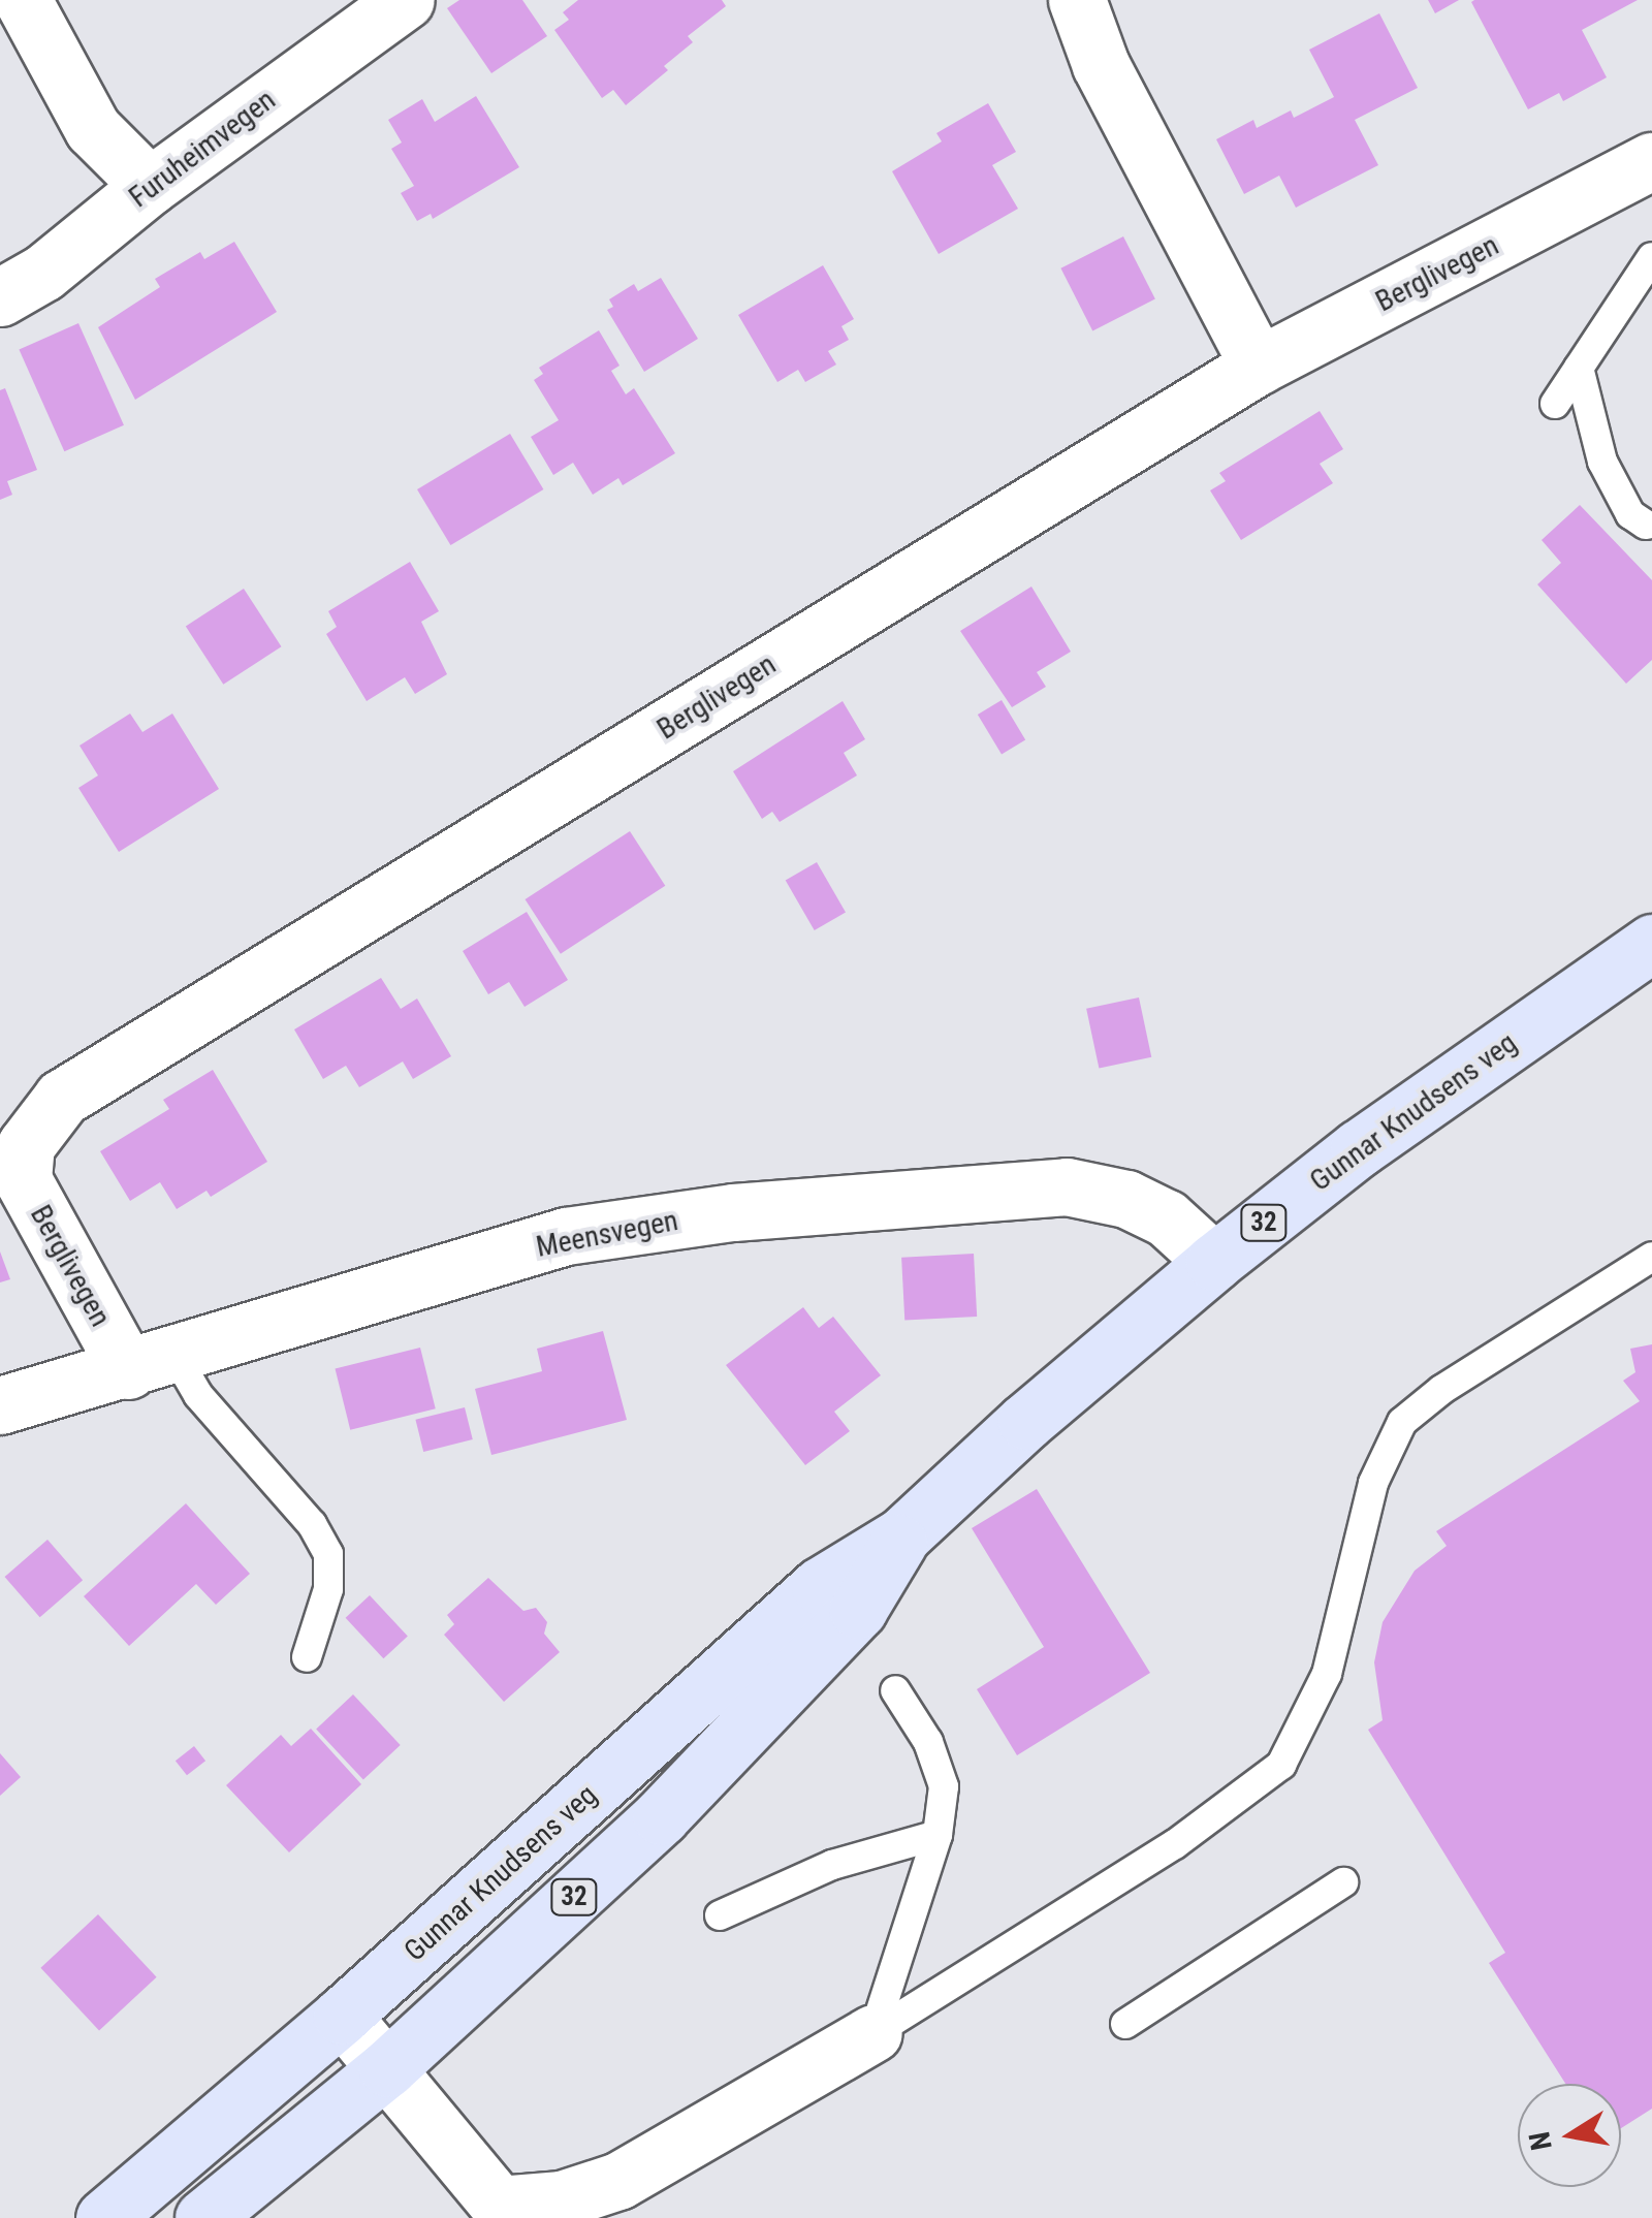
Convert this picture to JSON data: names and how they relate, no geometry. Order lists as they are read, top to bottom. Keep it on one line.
{"streets":{"main road":["Gunnar Knudsens veg","32"],"street":["Furuheimvegen","Berglivegen","Meensvegen"]},"crossings":[["Berglivegen","Meensvegen"],["Gunnar Knudsens veg","Meensvegen"]],"north":"left"}
